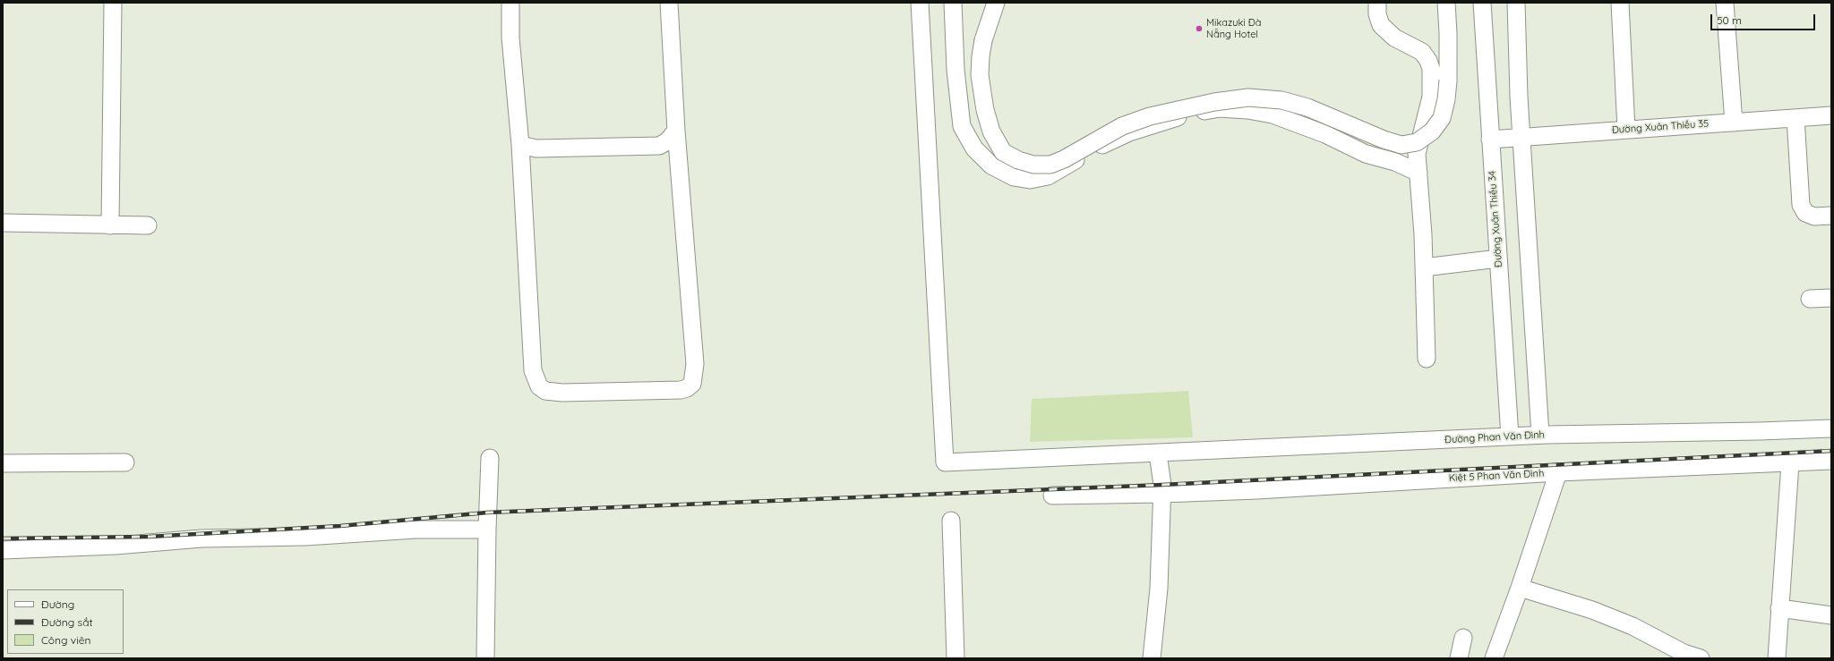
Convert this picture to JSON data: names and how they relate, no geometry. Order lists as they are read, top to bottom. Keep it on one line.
{"streets":{"street":["Đường Xuân Thiều 35","Đường Xuân Thiều 34","Đường Phan Văn Đình","Kiệt 5 Phan Văn Đình"]},"crossings":[["Đường Xuân Thiều 35","Đường Xuân Thiều 34"],["Đường Xuân Thiều 34","Đường Phan Văn Đình"]],"places":["Mikazuki Đà Nẵng Hotel"],"legend":["Đường","Đường sắt","Công viên"],"scale_bar":"50 m"}
